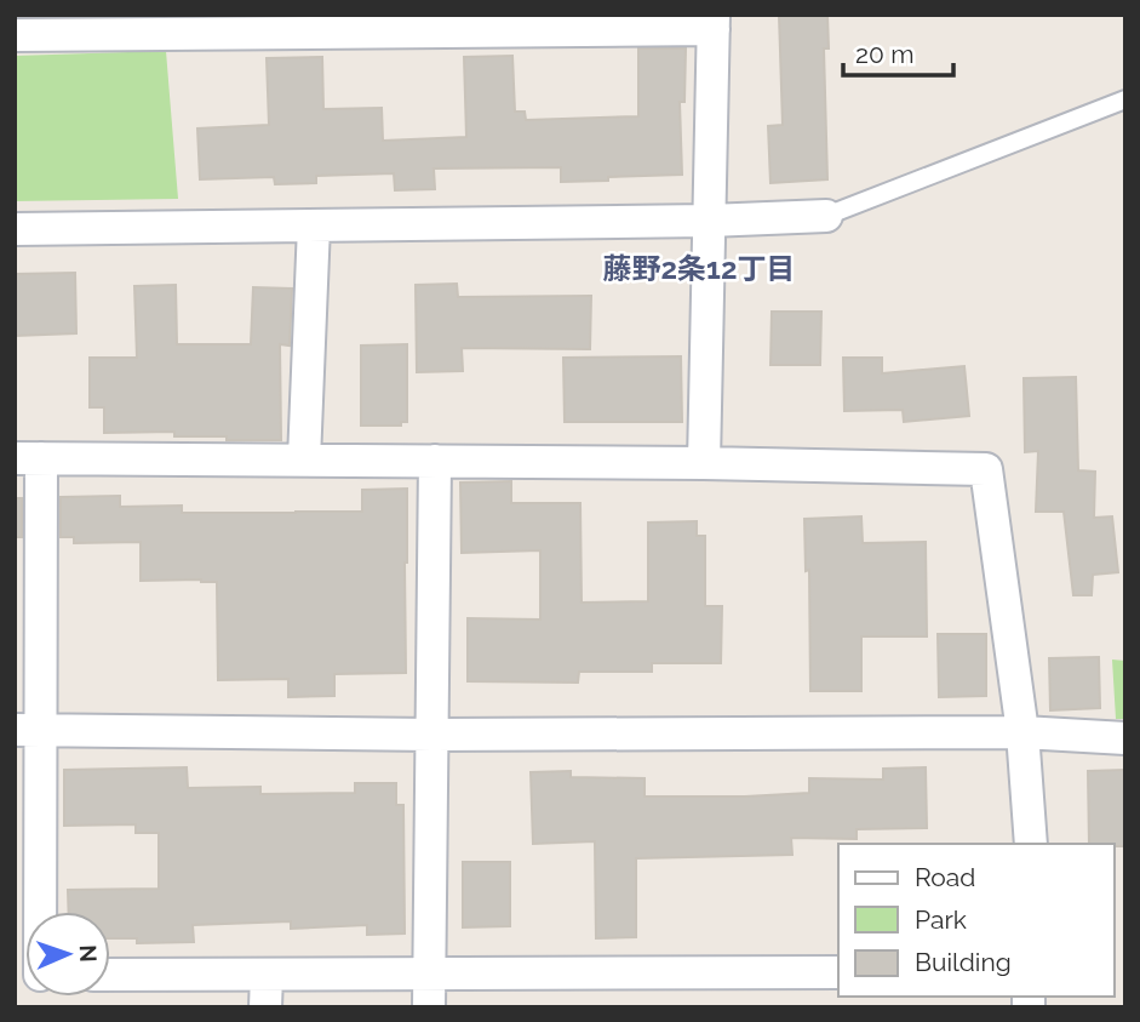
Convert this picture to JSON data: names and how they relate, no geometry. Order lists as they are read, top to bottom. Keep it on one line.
{"districts":["藤野2条12丁目"],"legend":["Road","Park","Building"],"scale_bar":"20 m","north":"right"}
